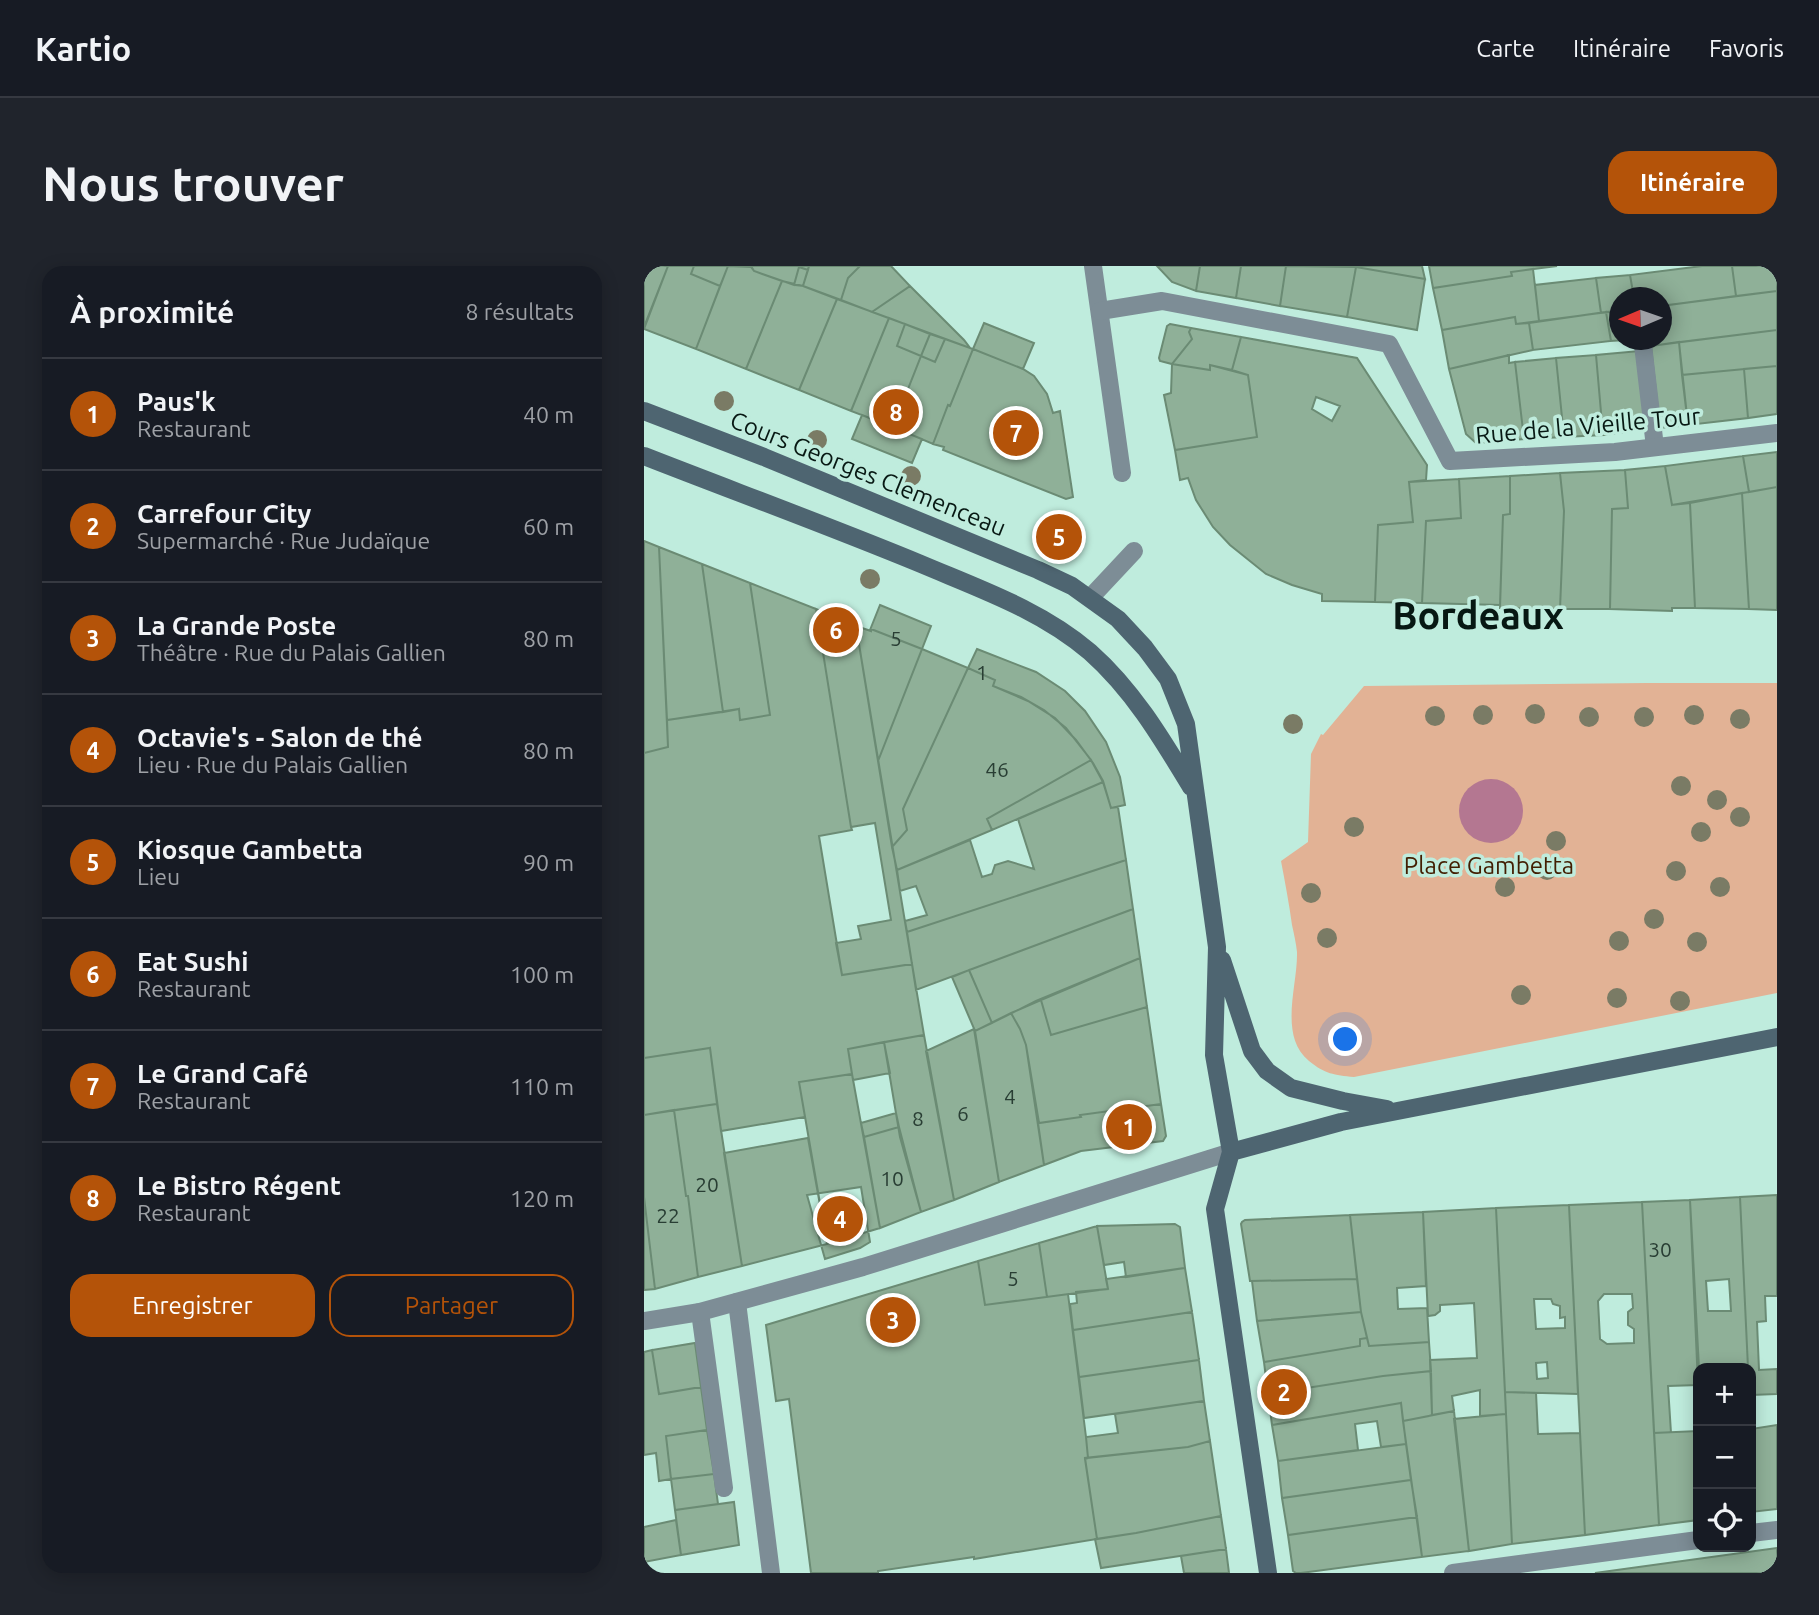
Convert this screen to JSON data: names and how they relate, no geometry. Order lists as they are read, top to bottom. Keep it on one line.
{"streets":{"main road":["Cours Georges Clemenceau"],"street":["Rue de la Vieille Tour"]},"districts":["Bordeaux"],"parks":["Place Gambetta"],"house_numbers":["5","1","46","4","6","8","10","20","22","30","5"],"north":"left","page":{"header":"Kartio","nav":["Carte","Itinéraire","Favoris"],"buttons":["Itinéraire",["Enregistrer","Partager"]],"title":"Nous trouver","heading":["À proximité","8 résultats"],"list":[{"mark":"1","name":"Paus'k","note":"Restaurant","value":"40 m"},{"mark":"2","name":"Carrefour City","note":"Supermarché · Rue Judaïque","value":"60 m"},{"mark":"3","name":"La Grande Poste","note":"Théâtre · Rue du Palais Gallien","value":"80 m"},{"mark":"4","name":"Octavie's - Salon de thé","note":"Lieu · Rue du Palais Gallien","value":"80 m"},{"mark":"5","name":"Kiosque Gambetta","note":"Lieu","value":"90 m"},{"mark":"6","name":"Eat Sushi","note":"Restaurant","value":"100 m"},{"mark":"7","name":"Le Grand Café","note":"Restaurant","value":"110 m"},{"mark":"8","name":"Le Bistro Régent","note":"Restaurant","value":"120 m"}],"pins":["8","7","5","6","1","4","3","2"],"map_buttons":["+","−"]}}
